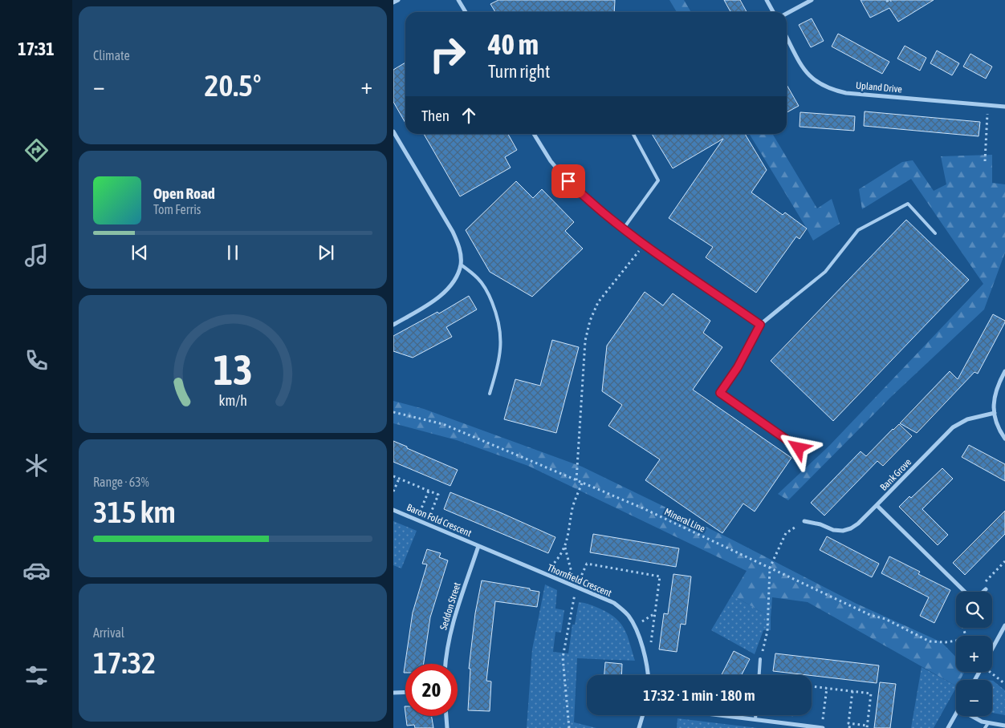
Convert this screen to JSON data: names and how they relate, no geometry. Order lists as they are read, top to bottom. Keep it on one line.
{"streets":{"street":["Upland Drive","Bank Grove","Baron Fold Crescent","Thornfield Crescent","Seddon Street"],"path":["Mineral Line"]},"crossings":[["Baron Fold Crescent","Thornfield Crescent"],["Baron Fold Crescent","Seddon Street"],["Thornfield Crescent","Seddon Street"]],"page":{"tabs":"17:31","tile":["Climate",["Range · 63%","315 km"],["Arrival","17:32"]],"turn":["40 m","Turn right"],"heat":["−","20.5°","+"],"then":"Then","song":["Open Road","Tom Ferris"],"map_buttons":["+","−"],"limit":"20","trip":"17:32 · 1 min · 180 m","gauge":["13","km/h"]}}
